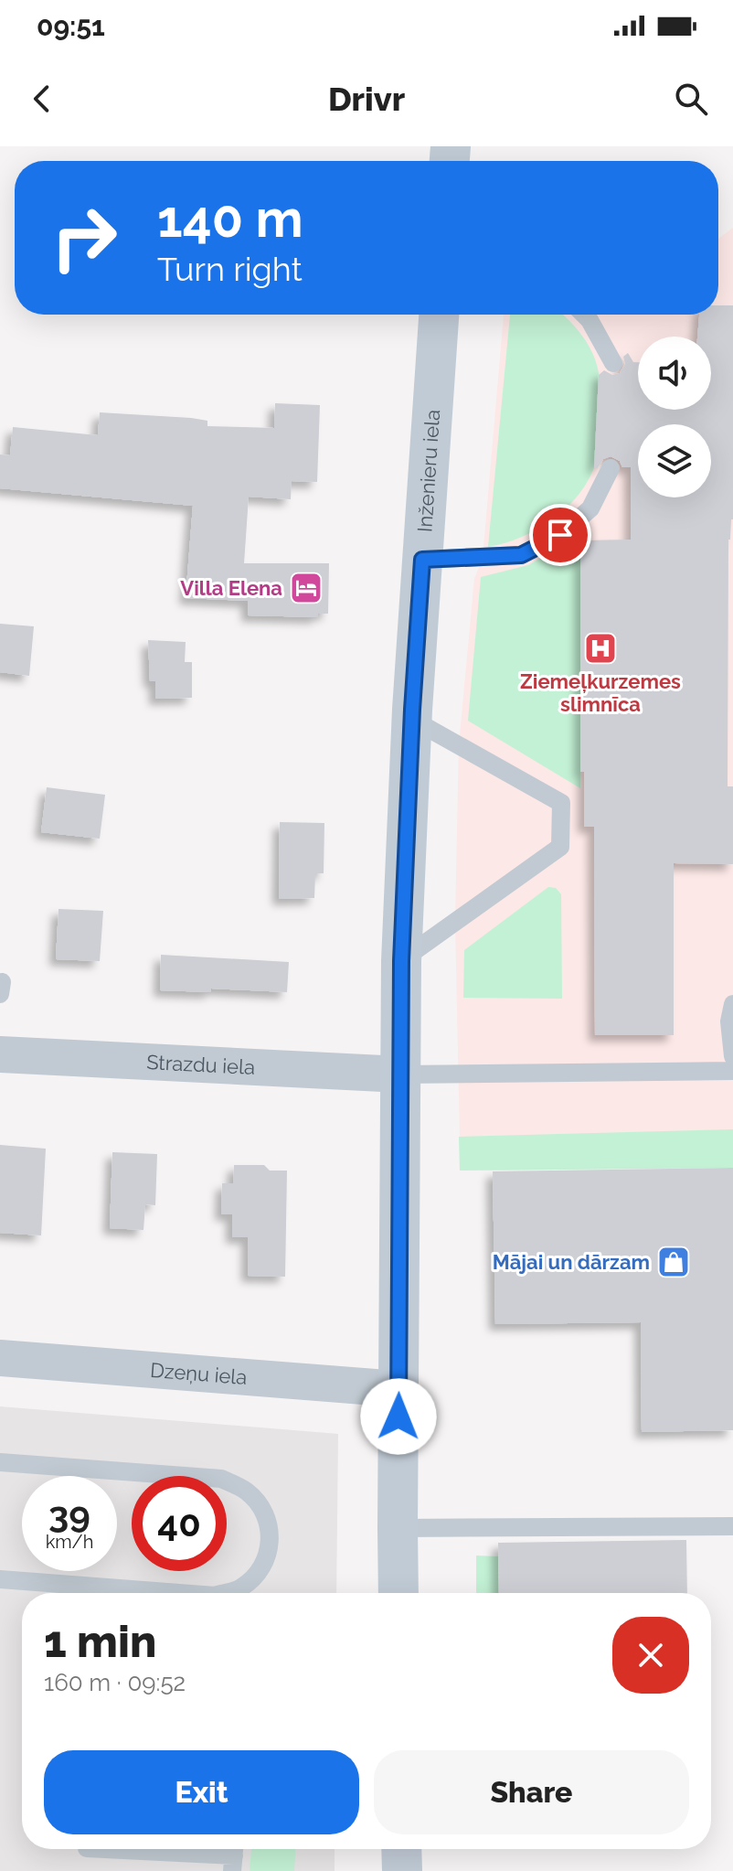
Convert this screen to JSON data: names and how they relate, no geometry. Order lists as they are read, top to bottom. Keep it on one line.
{"streets":{"street":["Inženieru iela","Strazdu iela","Dzeņu iela"]},"crossings":[["Inženieru iela","Strazdu iela"],["Inženieru iela","Dzeņu iela"]],"places":{"hotel":["Villa Elena"],"hospital":["Ziemeļkurzemes slimnīca"],"shop":["Mājai un dārzam"]},"page":{"status":"09:51","header":"Drivr","turn":["140 m","Turn right"],"speed":"39 km/h","limit":"40","heading":["1 min","160 m · 09:52"],"buttons":["Exit","Share"]}}
